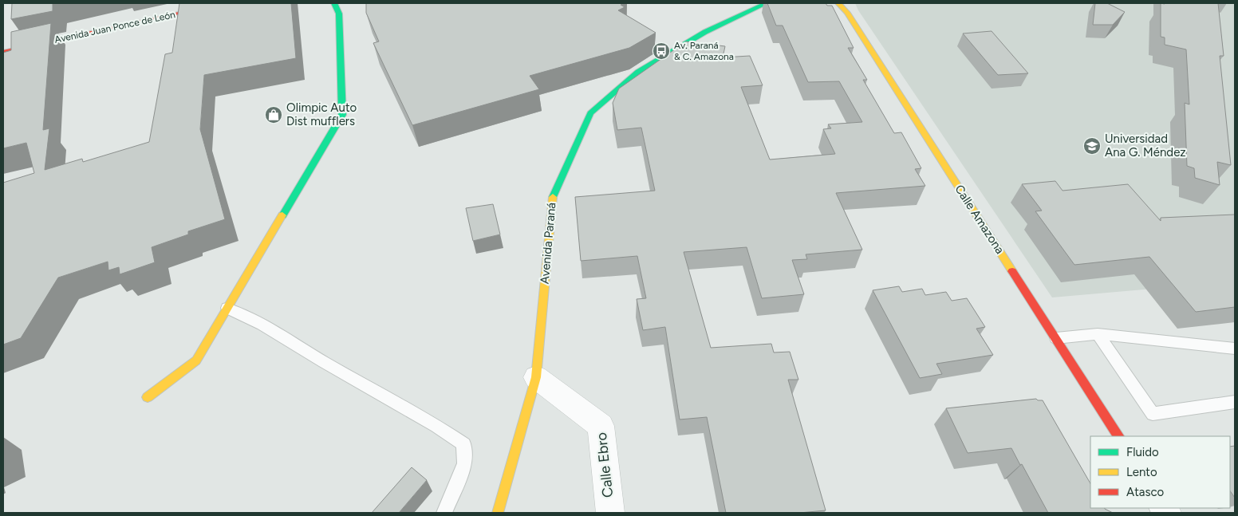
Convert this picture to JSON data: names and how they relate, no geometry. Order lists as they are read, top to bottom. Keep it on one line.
{"streets":{"street":["Avenida Juan Ponce de León","Calle Amazona","Avenida Paraná","Calle Ebro"]},"crossings":[["Avenida Paraná","Calle Ebro"]],"places":{"bus stop":["Av. Paraná & C. Amazona"],"shop":["Olimpic Auto Dist mufflers"],"school or university":["Universidad Ana G. Méndez"]},"legend":["Fluido","Lento","Atasco"]}
